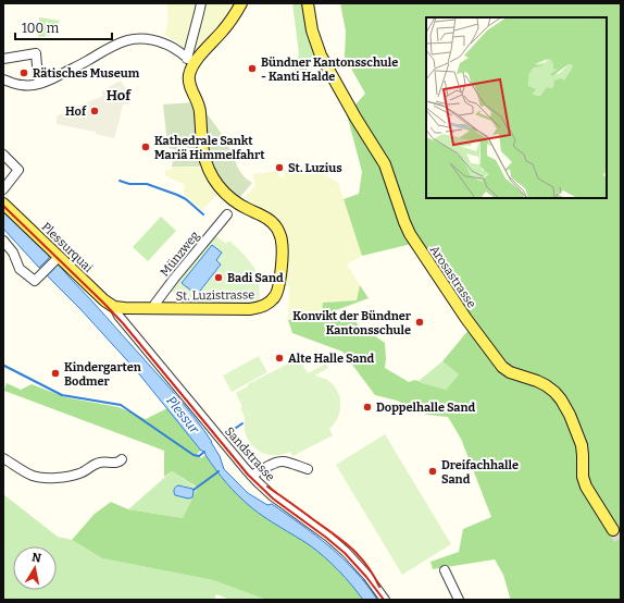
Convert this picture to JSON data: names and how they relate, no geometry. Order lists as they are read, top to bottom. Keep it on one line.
{"streets":{"main road":["Plessurquai","Arosastrasse","St. Luzistrasse"],"street":["Münzweg","Sandstrasse"]},"crossings":[["Plessurquai","St. Luzistrasse"],["Plessurquai","Sandstrasse"],["Münzweg","St. Luzistrasse"],["St. Luzistrasse","Sandstrasse"]],"districts":["Hof"],"water":["Plessur"],"places":["Bündner Kantonsschule - Kanti Halde","Rätisches Museum","Hof","Kathedrale Sankt Mariä Himmelfahrt","St. Luzius","Badi Sand","Konvikt der Bündner Kantonsschule","Alte Halle Sand","Kindergarten Bodmer","Doppelhalle Sand","Dreifachhalle Sand"],"scale_bar":"100 m","north":"top"}
